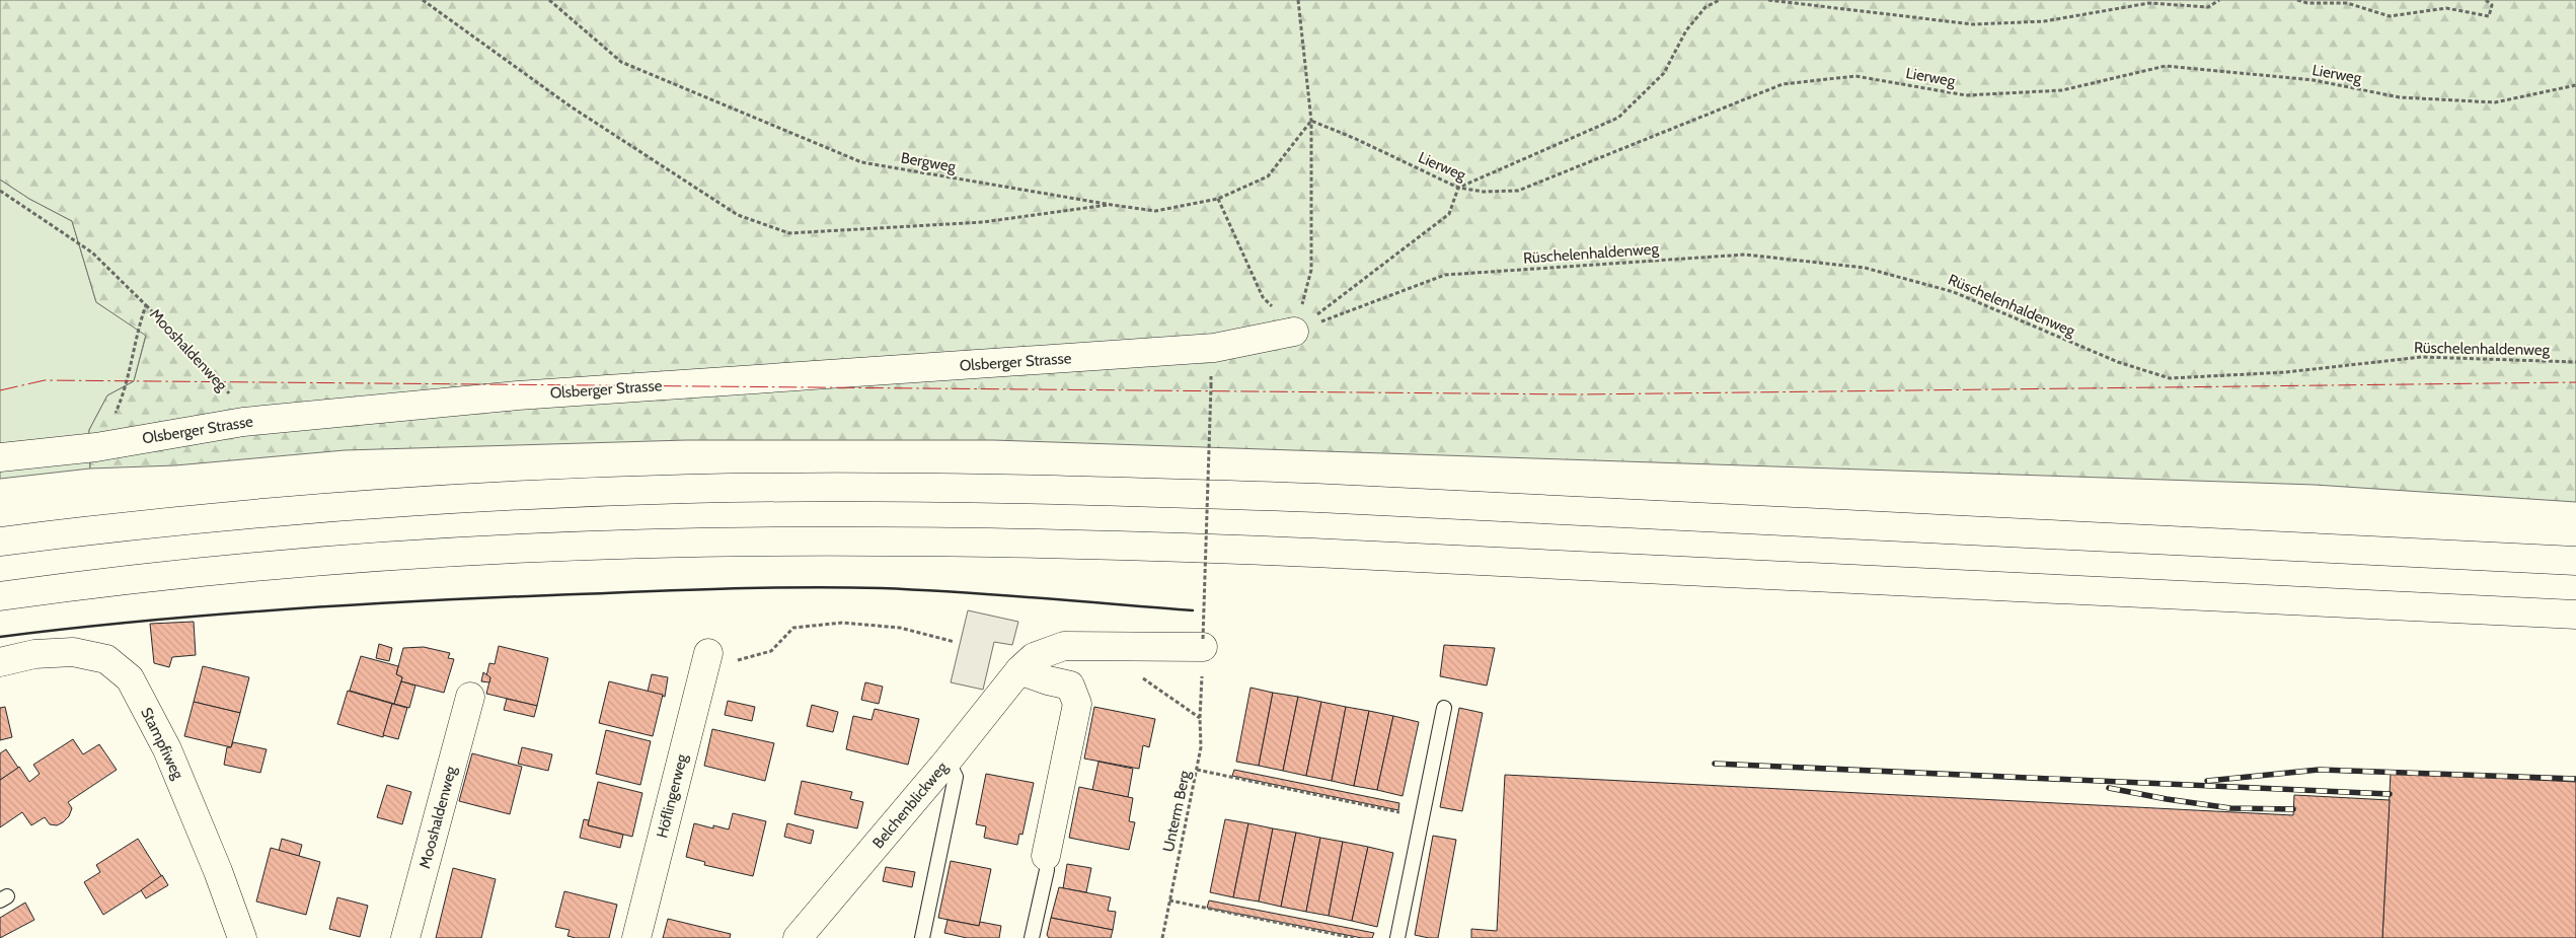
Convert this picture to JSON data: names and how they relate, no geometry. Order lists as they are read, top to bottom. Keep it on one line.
{"streets":{"main road":["Mooshaldenweg","Olsberger Strasse","Stampfiweg","Höflingerweg","Belchenblickweg"],"path":["Lierweg","Bergweg","Rüschelenhaldenweg","Unterm Berg"]},"crossings":[["Lierweg","Bergweg"],["Rüschelenhaldenweg","Olsberger Strasse"],["Mooshaldenweg","Olsberger Strasse"]]}
